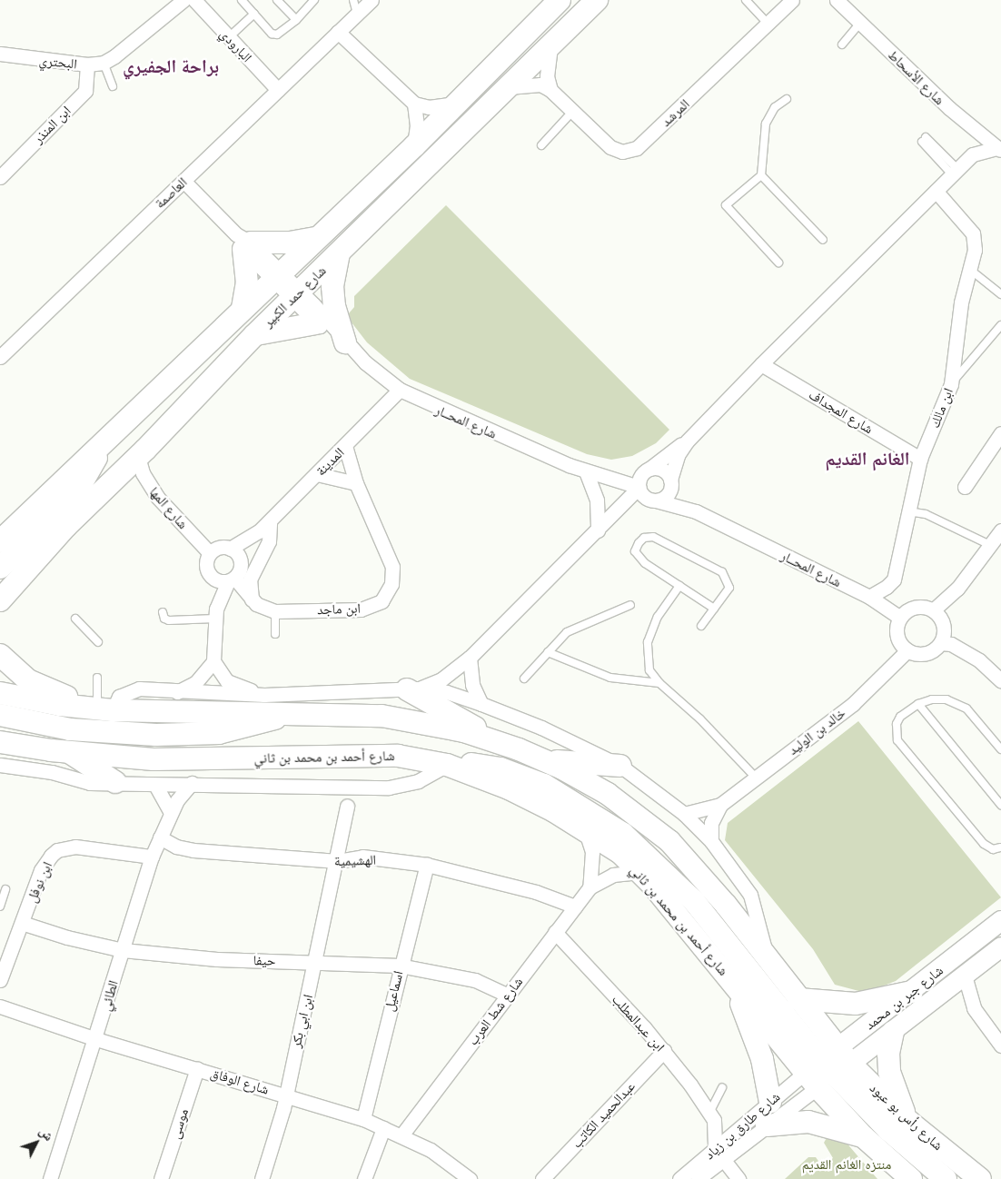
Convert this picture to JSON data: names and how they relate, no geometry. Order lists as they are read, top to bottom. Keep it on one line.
{"streets":{"main road":["شارع حمد الكبير","شارع أحمد بن محمد بن ثاني","شارع رأس بو عبود"],"street":["البارودي","البحتري","شارع الأسحاط","المرشد","ابن المنذر","العاصمة","ابن مالك","شارع المجداف","شارع المحــار","المدينة","شارع المها","ابن ماجد","خالد بن الوليد","الهشيمية","ابن نوفل","حيفا","اسماعيل","الطائي","شارع جبر بن محمد","شارع شط العرب","ابن ابي بكر","ابن عبدالمطلب","شارع الوفاق","عبدالحميد الكاتب","موسى","شارع طارق بن زياد"]},"crossings":[["البارودي","العاصمة"],["البحتري","ابن المنذر"],["المرشد","شارع حمد الكبير"],["العاصمة","شارع المحــار"],["شارع حمد الكبير","شارع المحــار"],["شارع حمد الكبير","شارع المها"],["ابن مالك","شارع المجداف"],["ابن مالك","شارع المحــار"],["شارع المحــار","المدينة"],["شارع المحــار","خالد بن الوليد"],["المدينة","شارع المها"],["المدينة","ابن ماجد"],["شارع المها","ابن ماجد"],["شارع أحمد بن محمد بن ثاني","شارع جبر بن محمد"],["شارع أحمد بن محمد بن ثاني","شارع شط العرب"],["شارع أحمد بن محمد بن ثاني","شارع رأس بو عبود"],["شارع أحمد بن محمد بن ثاني","شارع طارق بن زياد"],["الهشيمية","اسماعيل"],["الهشيمية","الطائي"],["الهشيمية","شارع شط العرب"],["الهشيمية","ابن ابي بكر"],["ابن نوفل","حيفا"],["ابن نوفل","الطائي"],["حيفا","اسماعيل"],["حيفا","الطائي"],["حيفا","شارع شط العرب"],["حيفا","ابن ابي بكر"],["اسماعيل","شارع الوفاق"],["الطائي","شارع الوفاق"],["شارع جبر بن محمد","شارع رأس بو عبود"],["شارع جبر بن محمد","شارع طارق بن زياد"],["شارع شط العرب","ابن عبدالمطلب"],["شارع شط العرب","شارع الوفاق"],["ابن ابي بكر","شارع الوفاق"],["ابن عبدالمطلب","عبدالحميد الكاتب"],["شارع الوفاق","موسى"],["شارع رأس بو عبود","شارع طارق بن زياد"]],"districts":["براحة الجفيري","الغانم القديم"],"parks":["منتزه الغانم القديم"],"north":"top right"}
